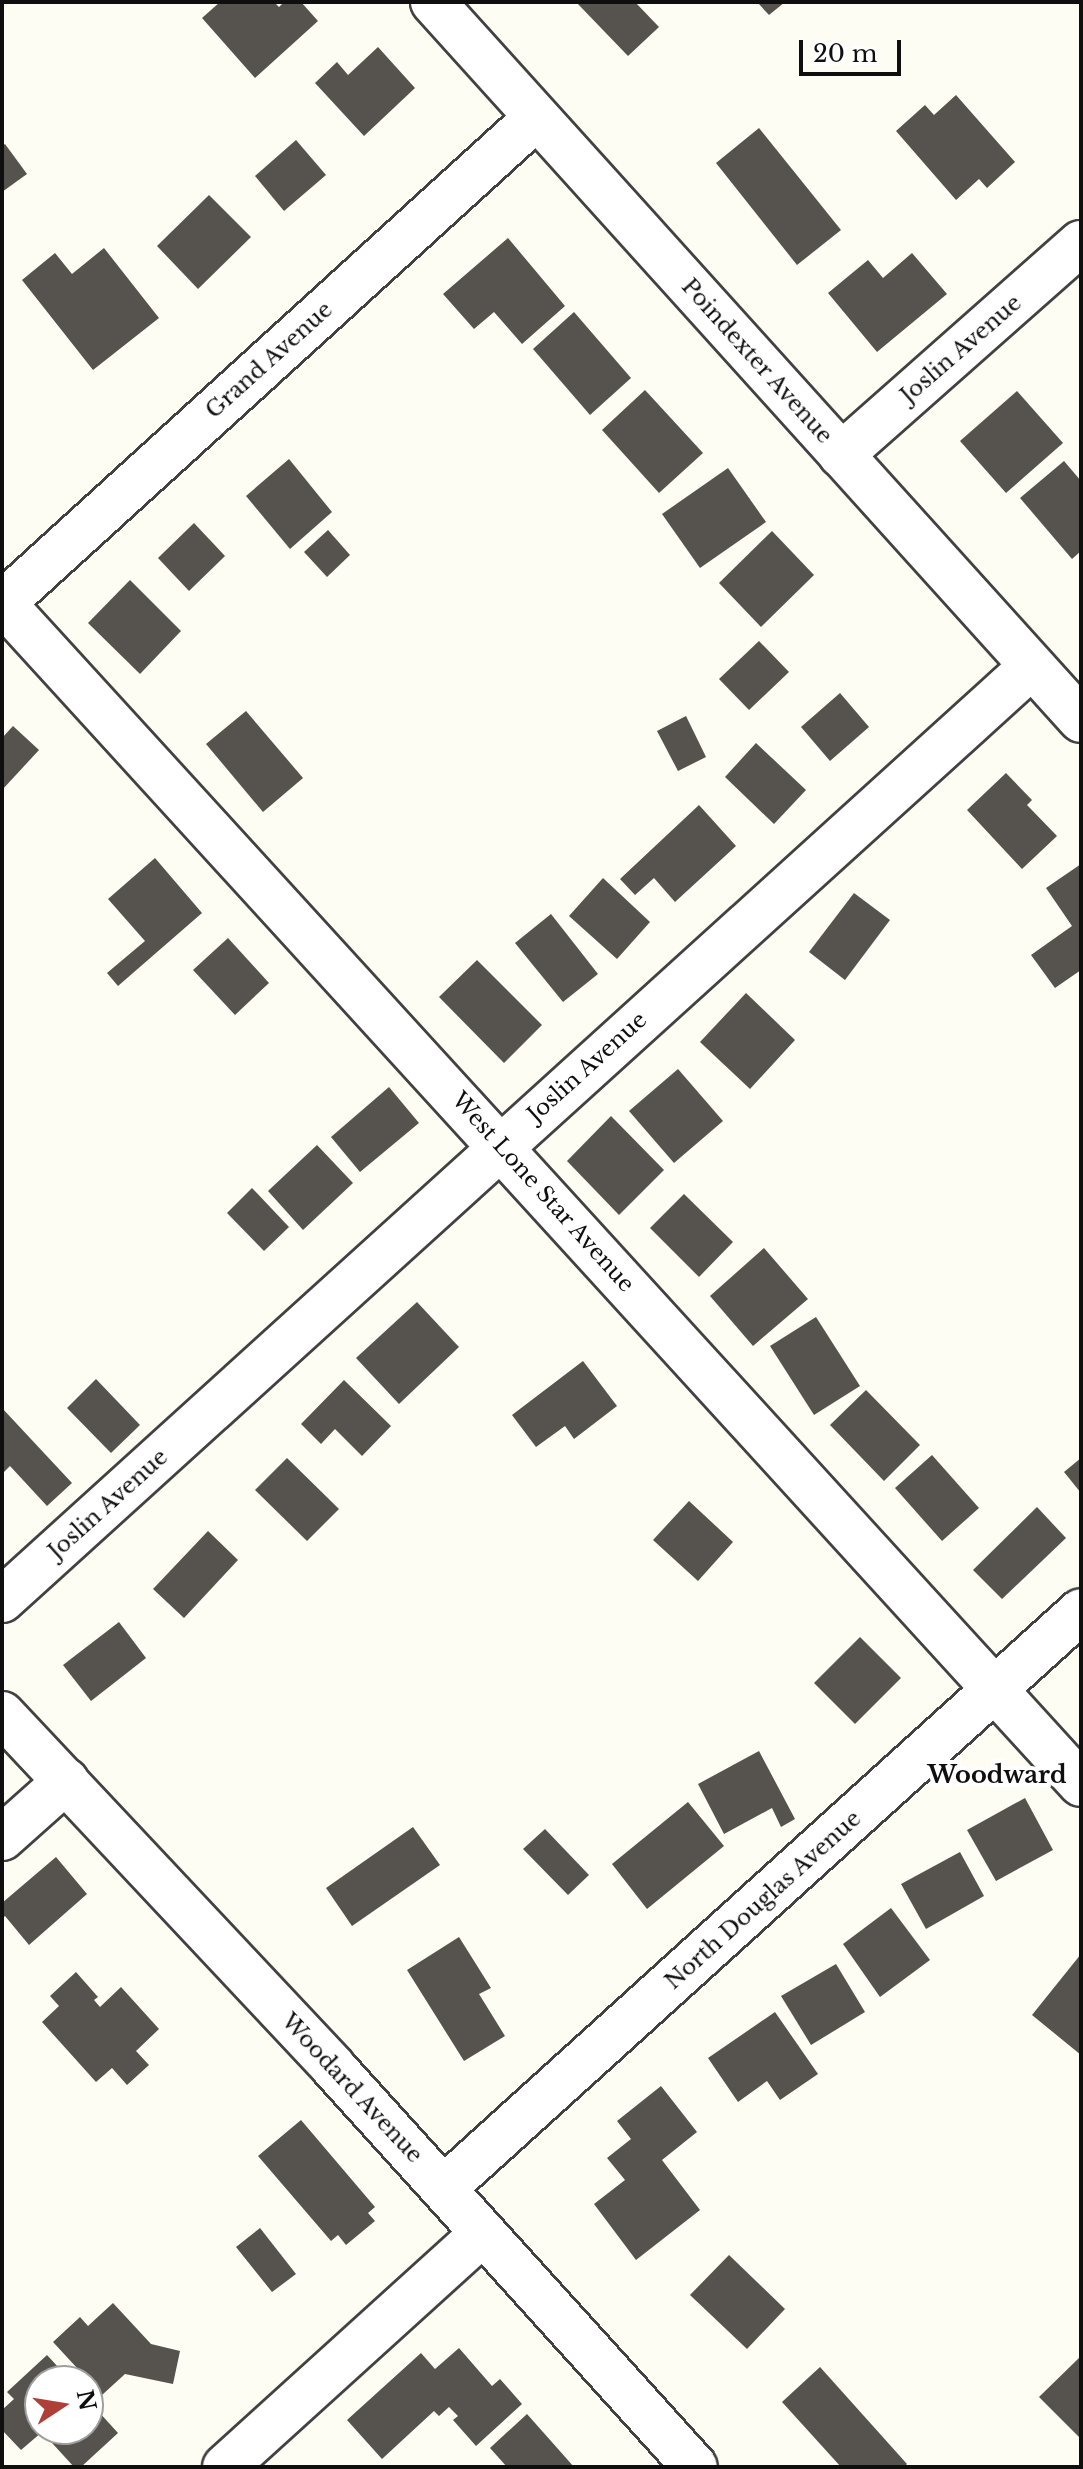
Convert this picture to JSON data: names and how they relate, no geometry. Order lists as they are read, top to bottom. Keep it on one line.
{"streets":{"street":["Joslin Avenue","Grand Avenue","Poindexter Avenue","West Lone Star Avenue","North Douglas Avenue","Woodard Avenue"]},"crossings":[["Joslin Avenue","Poindexter Avenue"],["Joslin Avenue","West Lone Star Avenue"],["Grand Avenue","Poindexter Avenue"],["Grand Avenue","West Lone Star Avenue"],["West Lone Star Avenue","North Douglas Avenue"],["North Douglas Avenue","Woodard Avenue"]],"districts":["Woodward"],"scale_bar":"20 m","north":"right"}
